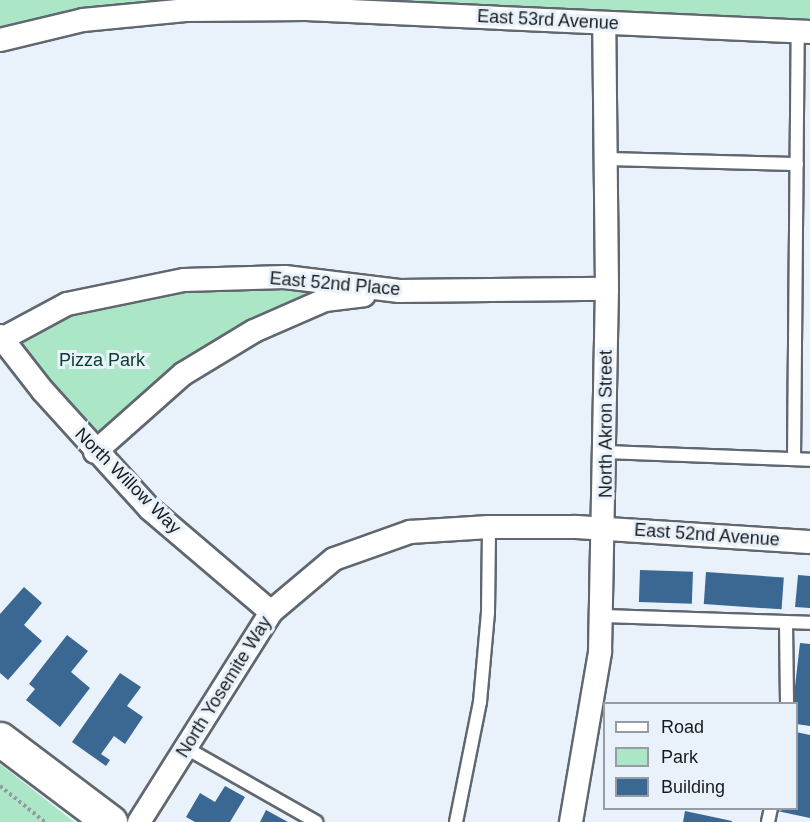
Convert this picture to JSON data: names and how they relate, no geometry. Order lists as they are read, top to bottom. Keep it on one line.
{"streets":{"street":["East 53rd Avenue","East 52nd Place","North Akron Street","North Willow Way","East 52nd Avenue","North Yosemite Way"]},"crossings":[["East 53rd Avenue","North Akron Street"],["East 52nd Place","North Akron Street"],["East 52nd Place","North Willow Way"],["North Akron Street","East 52nd Avenue"],["North Akron Street","North Yosemite Way"],["North Willow Way","North Yosemite Way"],["East 52nd Avenue","North Yosemite Way"]],"parks":["Pizza Park"],"legend":["Road","Park","Building"]}
